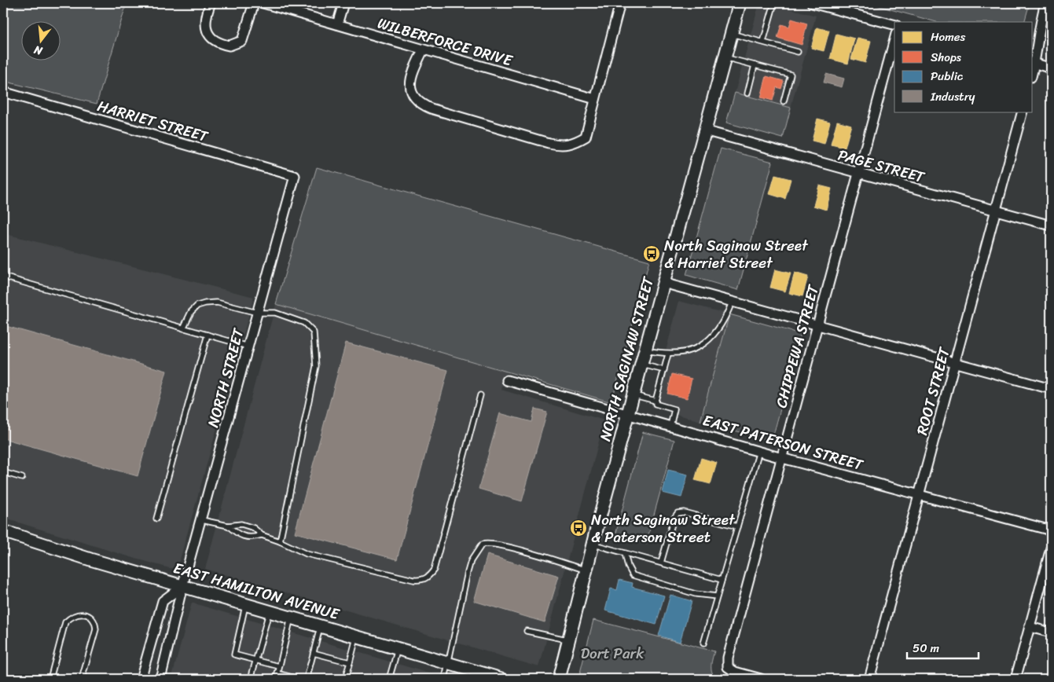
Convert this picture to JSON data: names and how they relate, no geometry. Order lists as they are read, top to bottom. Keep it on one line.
{"streets":{"main road":["NORTH SAGINAW STREET","EAST HAMILTON AVENUE"],"street":["WILBERFORCE DRIVE","HARRIET STREET","PAGE STREET","CHIPPEWA STREET","NORTH STREET","ROOT STREET","EAST PATERSON STREET"]},"crossings":[["HARRIET STREET","NORTH STREET"],["PAGE STREET","CHIPPEWA STREET"],["PAGE STREET","NORTH SAGINAW STREET"],["PAGE STREET","ROOT STREET"],["CHIPPEWA STREET","EAST PATERSON STREET"],["NORTH SAGINAW STREET","EAST PATERSON STREET"],["NORTH STREET","EAST HAMILTON AVENUE"],["ROOT STREET","EAST PATERSON STREET"]],"parks":["Dort Park"],"places":{"bus stop":["North Saginaw Street & Harriet Street","North Saginaw Street & Paterson Street"]},"legend":["Homes","Shops","Public","Industry"],"scale_bar":"50 m","north":"bottom"}
